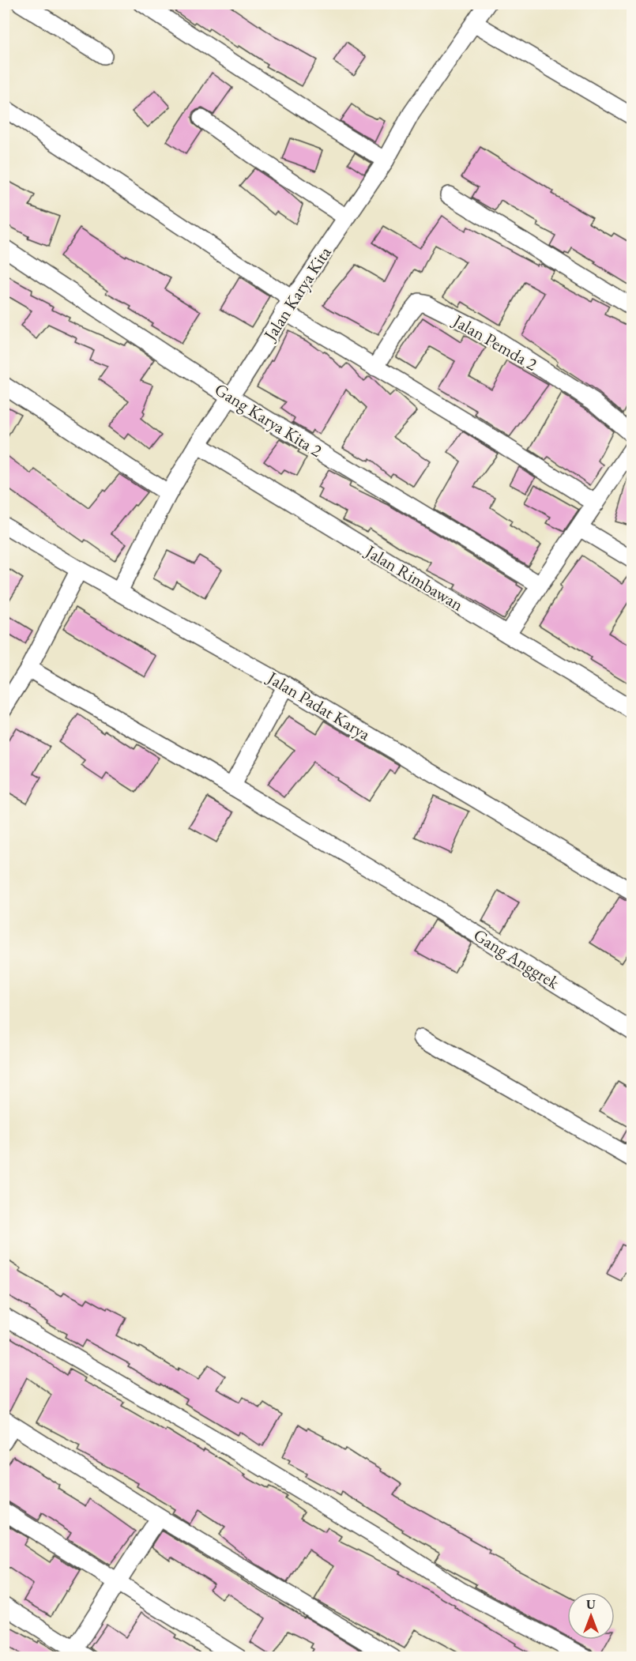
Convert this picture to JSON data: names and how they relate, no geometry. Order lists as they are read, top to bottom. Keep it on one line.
{"streets":{"street":["Jalan Karya Kita","Jalan Pemda 2","Gang Karya Kita 2","Jalan Rimbawan","Jalan Padat Karya","Gang Anggrek"]},"crossings":[["Jalan Karya Kita","Gang Karya Kita 2"],["Jalan Karya Kita","Jalan Rimbawan"],["Jalan Karya Kita","Jalan Padat Karya"]],"north":"top"}
